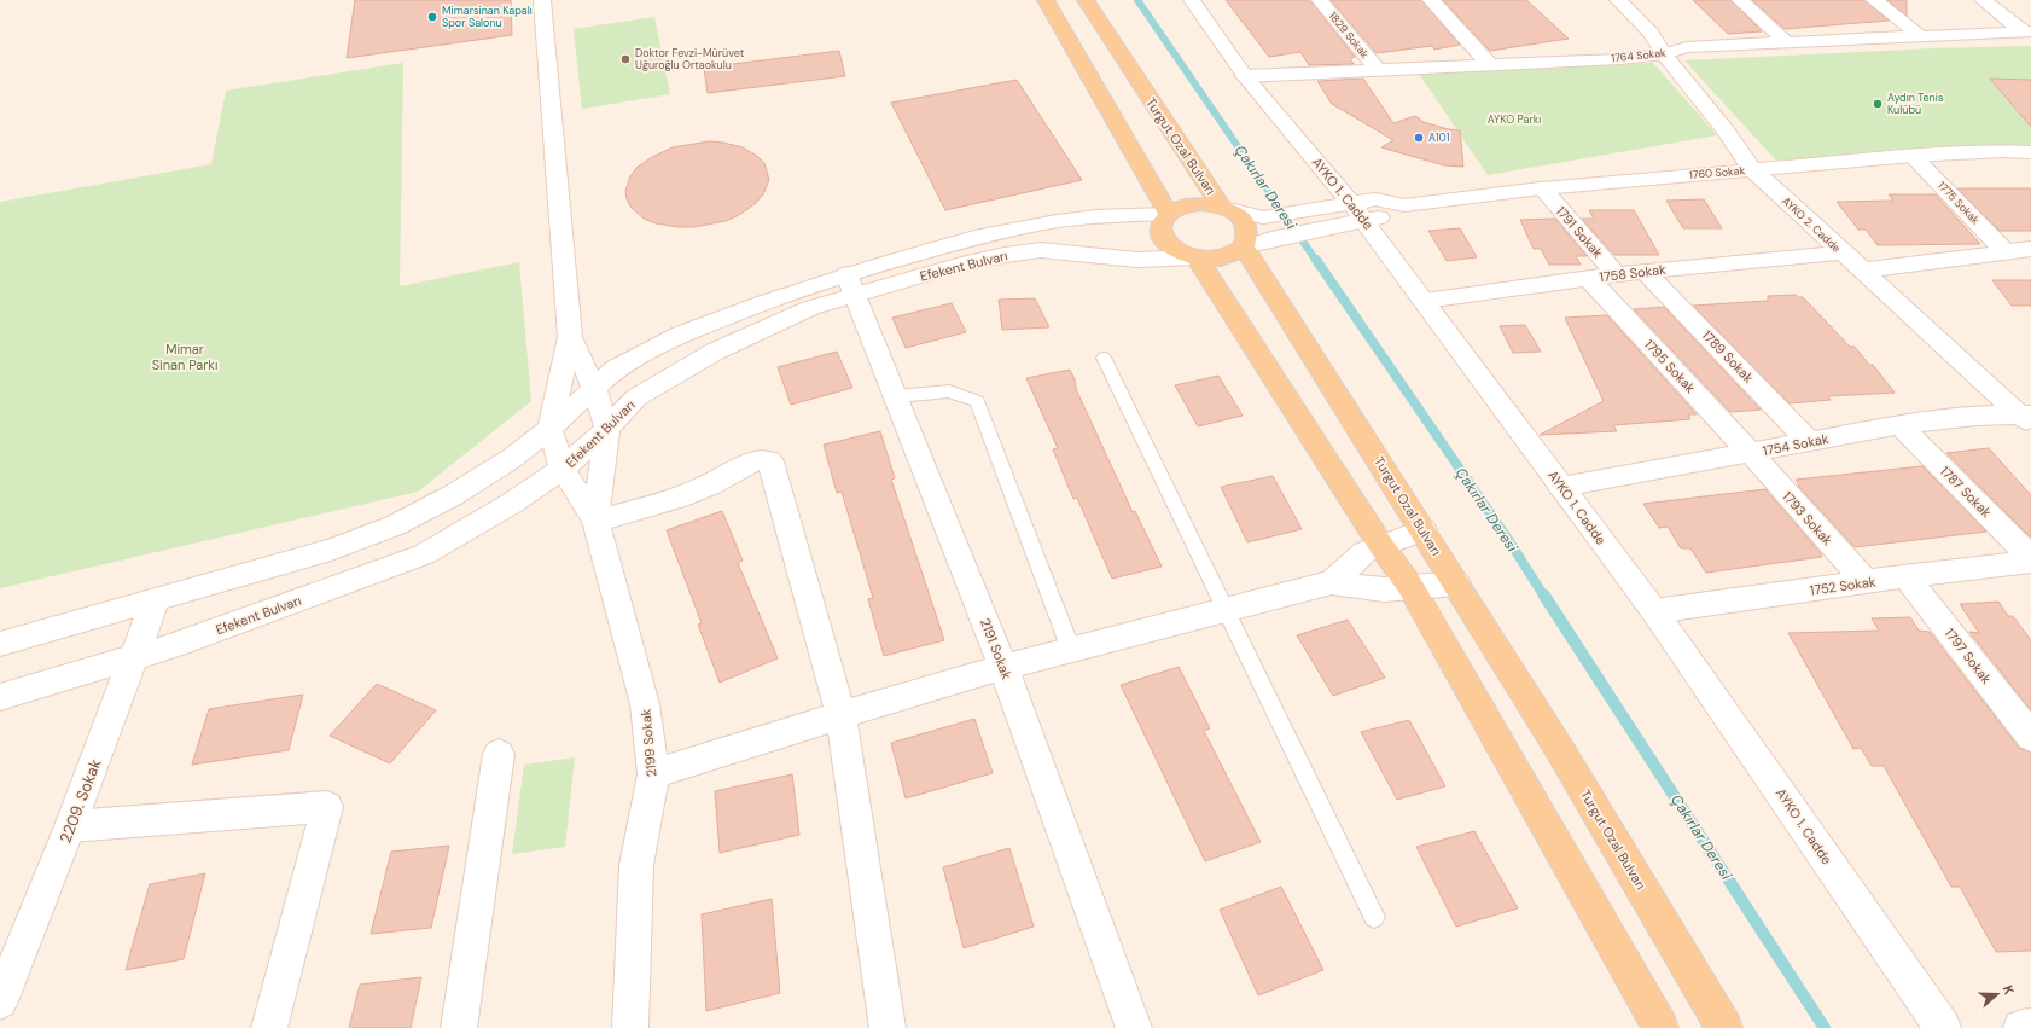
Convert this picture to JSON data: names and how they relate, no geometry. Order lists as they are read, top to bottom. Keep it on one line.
{"streets":{"main road":["Turgut Ozal Bulvarı","Efekent Bulvarı"],"street":["1829 Sokak","1764 Sokak","1760 Sokak","AYKO 1. Cadde","1775 Sokak","AYKO 2. Cadde","1791 Sokak","1758 Sokak","1789 Sokak","1795 Sokak","1754 Sokak","1787 Sokak","1793 Sokak","1752 Sokak","2191 Sokak","1797 Sokak","2199 Sokak","2209. Sokak"]},"crossings":[["1829 Sokak","1764 Sokak"],["1764 Sokak","AYKO 1. Cadde"],["1764 Sokak","AYKO 2. Cadde"],["Turgut Ozal Bulvarı","Efekent Bulvarı"],["1760 Sokak","AYKO 1. Cadde"],["1760 Sokak","1775 Sokak"],["1760 Sokak","AYKO 2. Cadde"],["1760 Sokak","1791 Sokak"],["AYKO 1. Cadde","1758 Sokak"],["AYKO 1. Cadde","1754 Sokak"],["AYKO 1. Cadde","1752 Sokak"],["AYKO 2. Cadde","1758 Sokak"],["AYKO 2. Cadde","1754 Sokak"],["1791 Sokak","1758 Sokak"],["Efekent Bulvarı","2191 Sokak"],["Efekent Bulvarı","2209. Sokak"],["1758 Sokak","1789 Sokak"],["1758 Sokak","1795 Sokak"],["1789 Sokak","1754 Sokak"],["1795 Sokak","1754 Sokak"],["1795 Sokak","1793 Sokak"],["1754 Sokak","1787 Sokak"],["1754 Sokak","1793 Sokak"],["1793 Sokak","1752 Sokak"],["1752 Sokak","1797 Sokak"]],"water":["Çakırlar Deresi"],"parks":["AYKO Parkı","Mimar Sinan Parkı"],"places":["Mimarsinan Kapalı Spor Salonu","Doktor Fevzi-Mürüvet Uğuroğlu Ortaokulu","Aydın Tenis Kulübü","A101"],"north":"right"}
